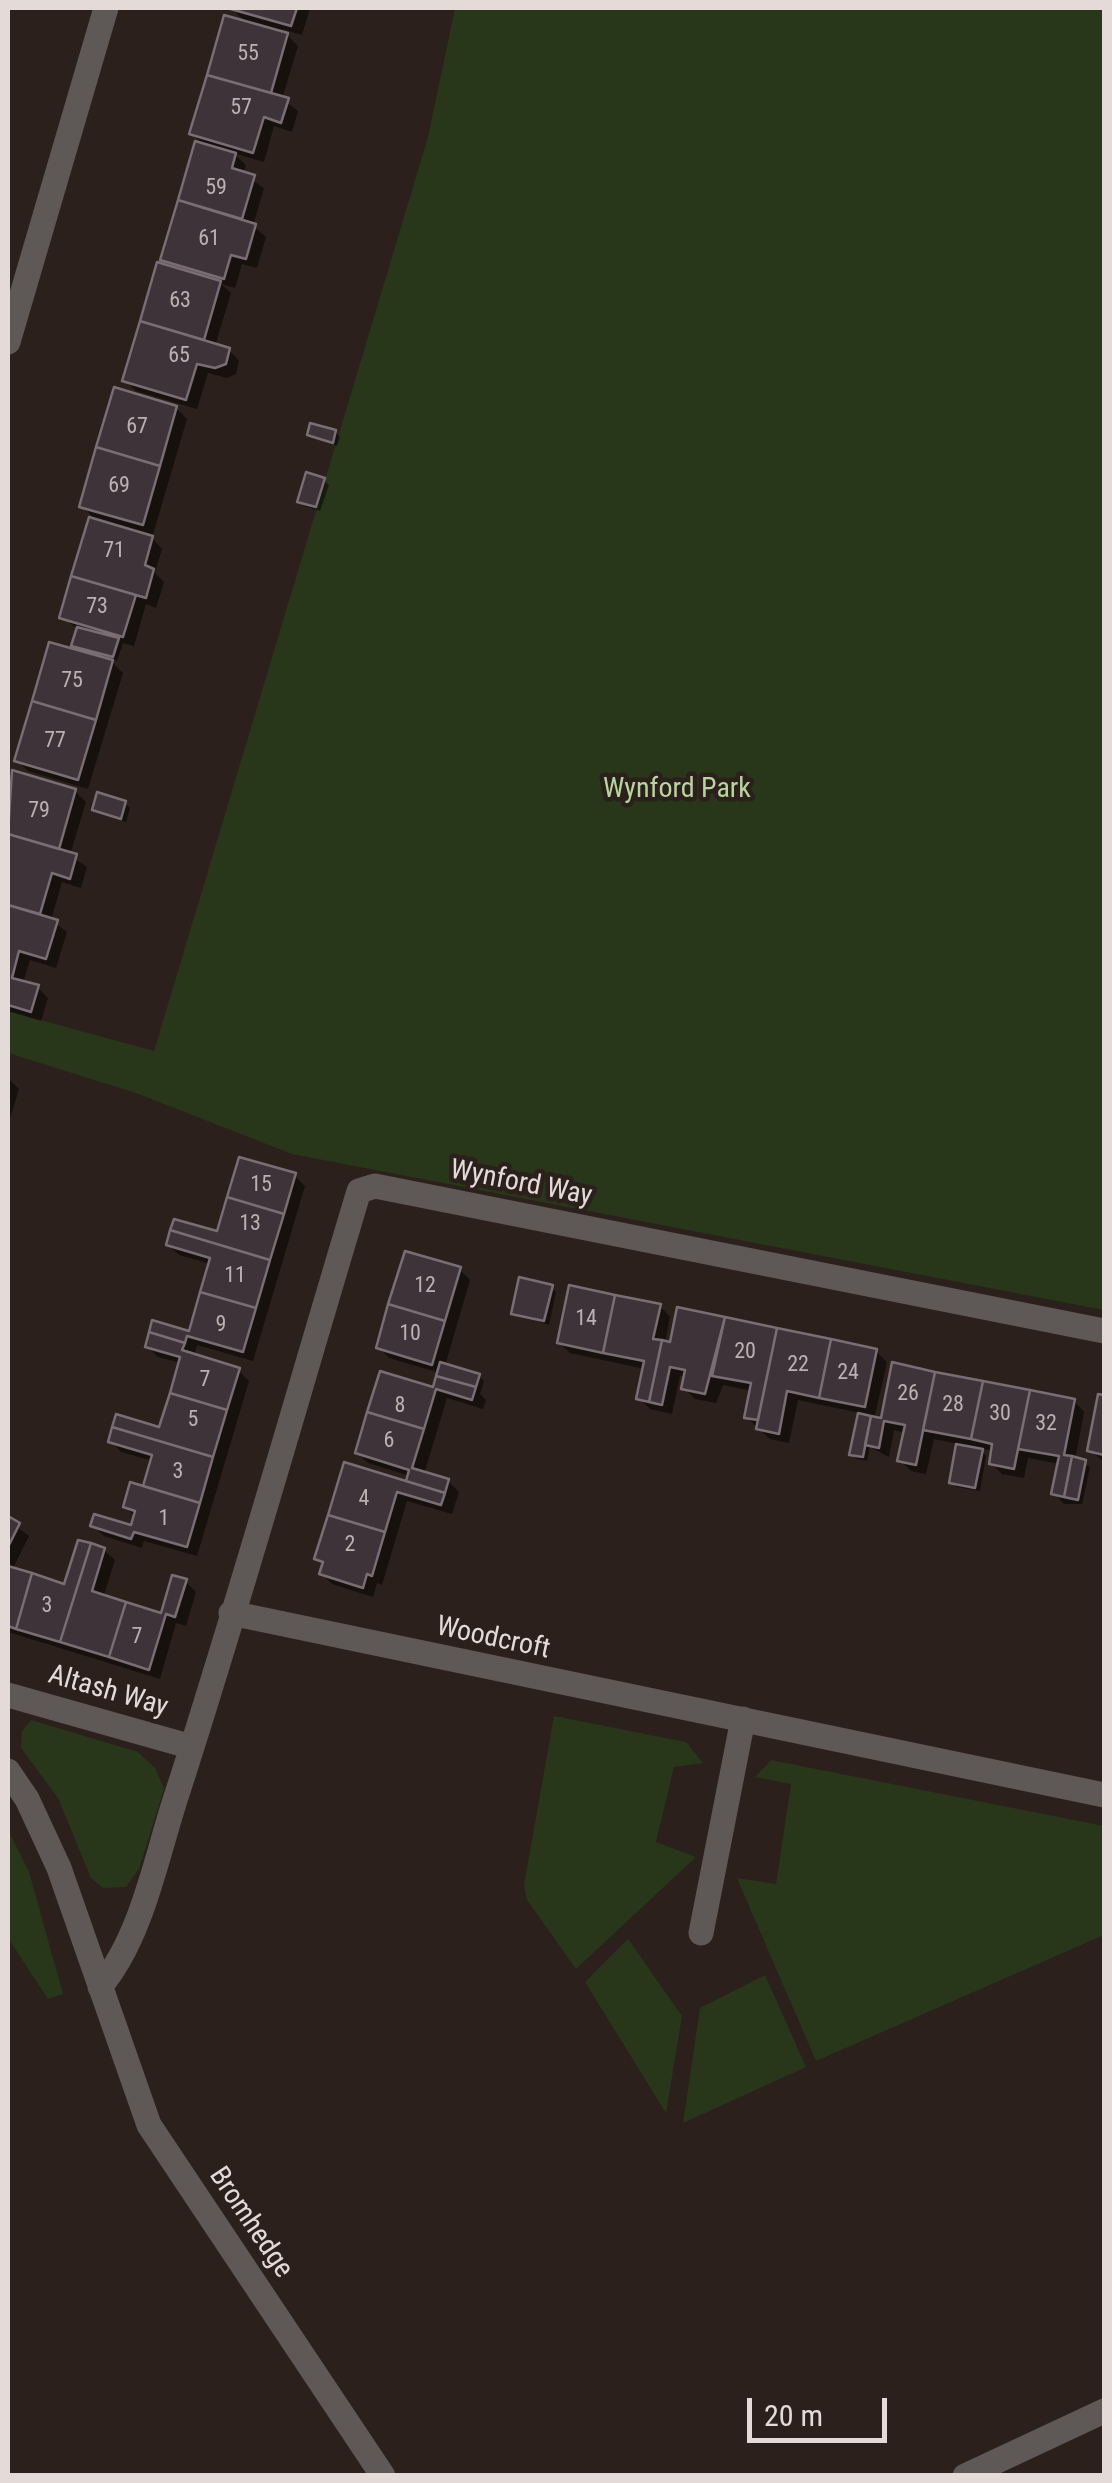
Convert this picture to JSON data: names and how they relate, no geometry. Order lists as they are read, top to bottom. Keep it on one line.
{"streets":{"street":["Wynford Way","Woodcroft","Altash Way","Bromhedge"]},"crossings":[["Wynford Way","Woodcroft"]],"parks":["Wynford Park"],"house_numbers":["55","57","59","61","63","65","67","69","71","73","75","77","79","15","13","11","12","14","9","10","20","22","24","7","26","28","8","30","5","32","6","3","4","1","2","3","7"],"scale_bar":"20 m"}
